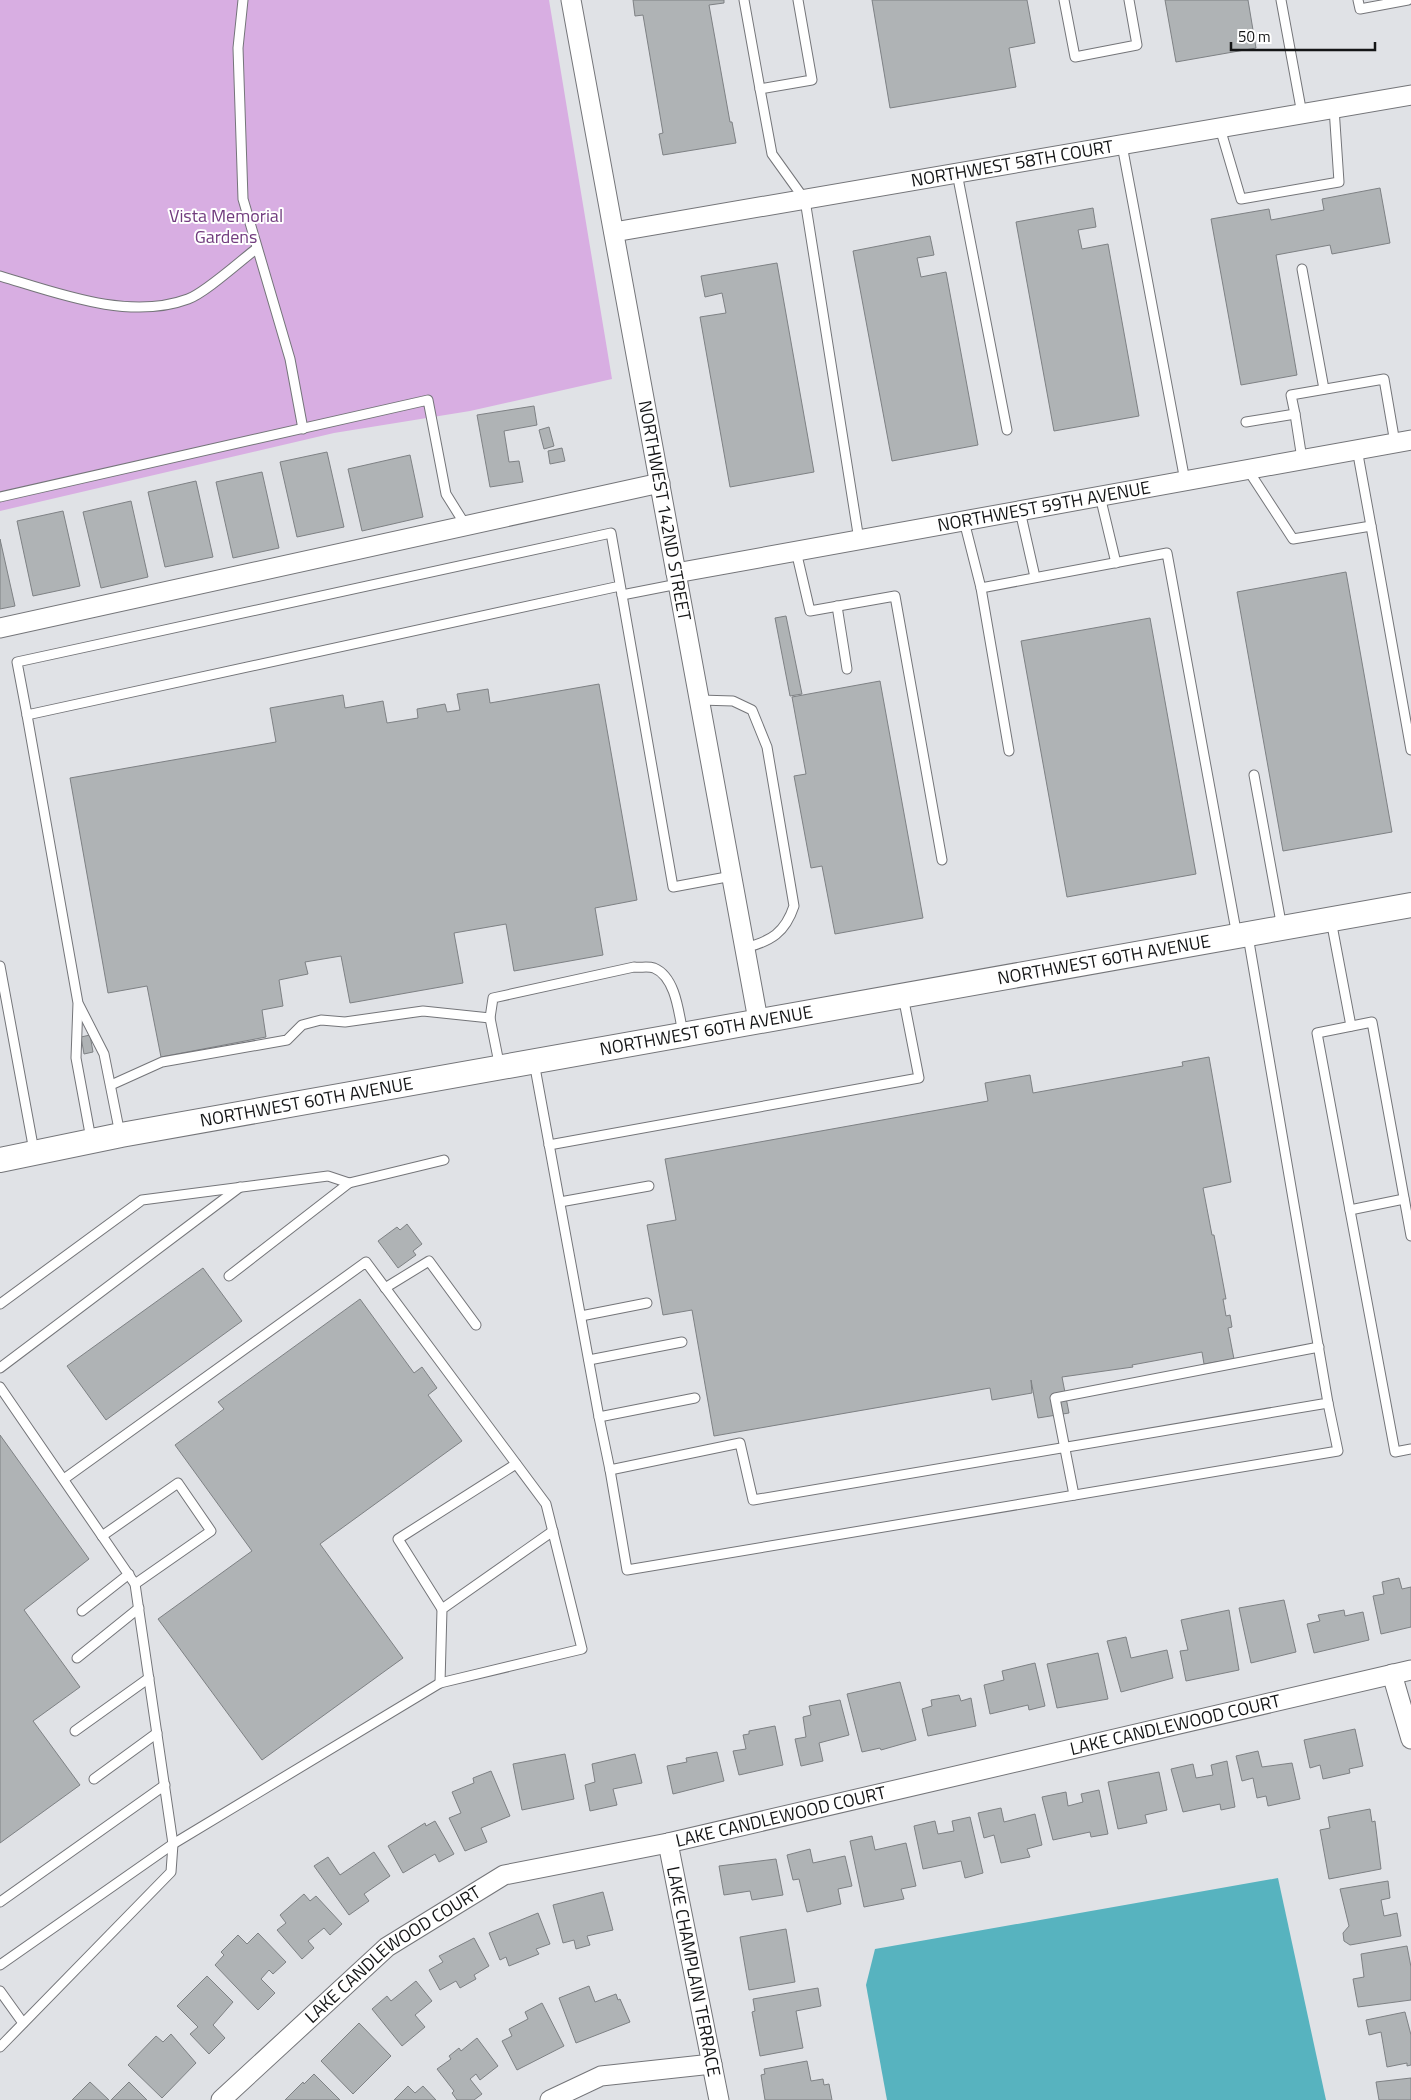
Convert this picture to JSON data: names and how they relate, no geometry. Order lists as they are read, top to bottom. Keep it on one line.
{"streets":{"street":["NORTHWEST 58TH COURT","NORTHWEST 59TH AVENUE","NORTHWEST 142ND STREET","NORTHWEST 60TH AVENUE","LAKE CANDLEWOOD COURT","LAKE CHAMPLAIN TERRACE"]},"crossings":[["NORTHWEST 58TH COURT","NORTHWEST 142ND STREET"],["NORTHWEST 59TH AVENUE","NORTHWEST 142ND STREET"],["NORTHWEST 142ND STREET","NORTHWEST 60TH AVENUE"],["LAKE CANDLEWOOD COURT","LAKE CHAMPLAIN TERRACE"]],"parks":["Vista Memorial Gardens"],"scale_bar":"50 m"}
